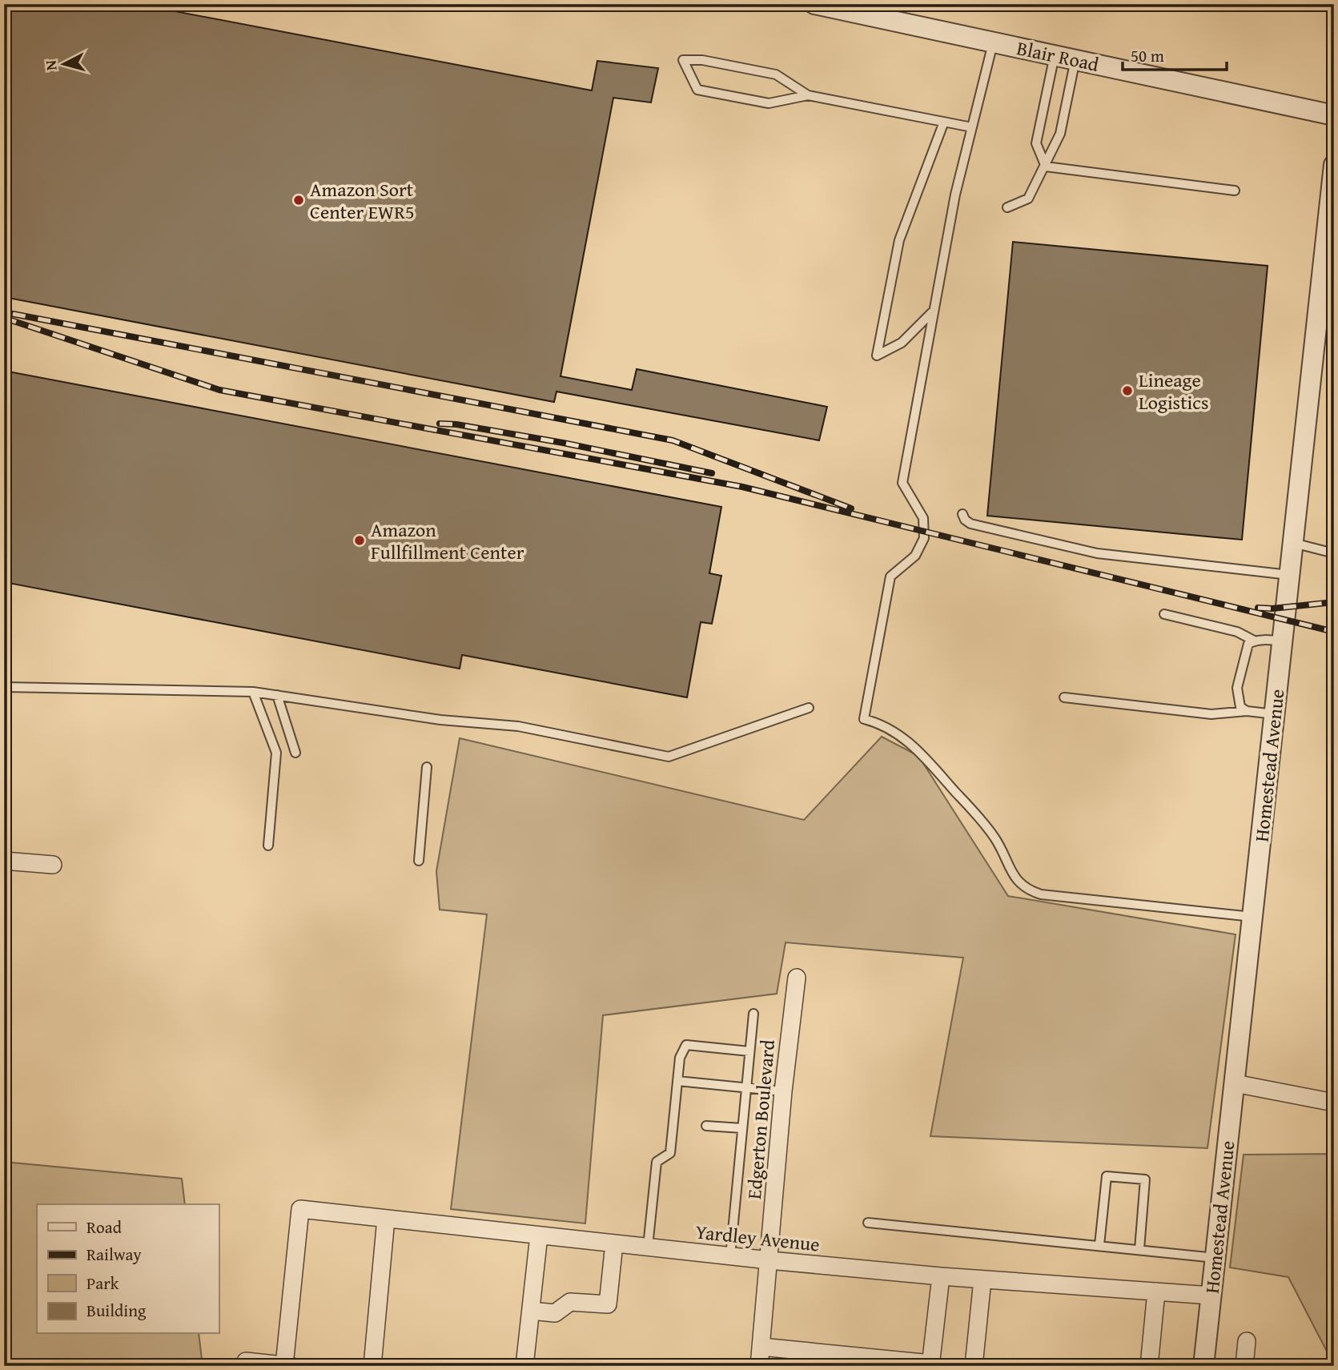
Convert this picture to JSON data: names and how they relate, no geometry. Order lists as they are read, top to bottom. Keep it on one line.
{"streets":{"street":["Blair Road","Homestead Avenue","Edgerton Boulevard","Yardley Avenue"]},"crossings":[["Homestead Avenue","Yardley Avenue"],["Edgerton Boulevard","Yardley Avenue"]],"places":["Amazon Sort Center EWR5","Lineage Logistics","Amazon Fullfillment Center"],"legend":["Road","Railway","Park","Building"],"scale_bar":"50 m","north":"left"}
